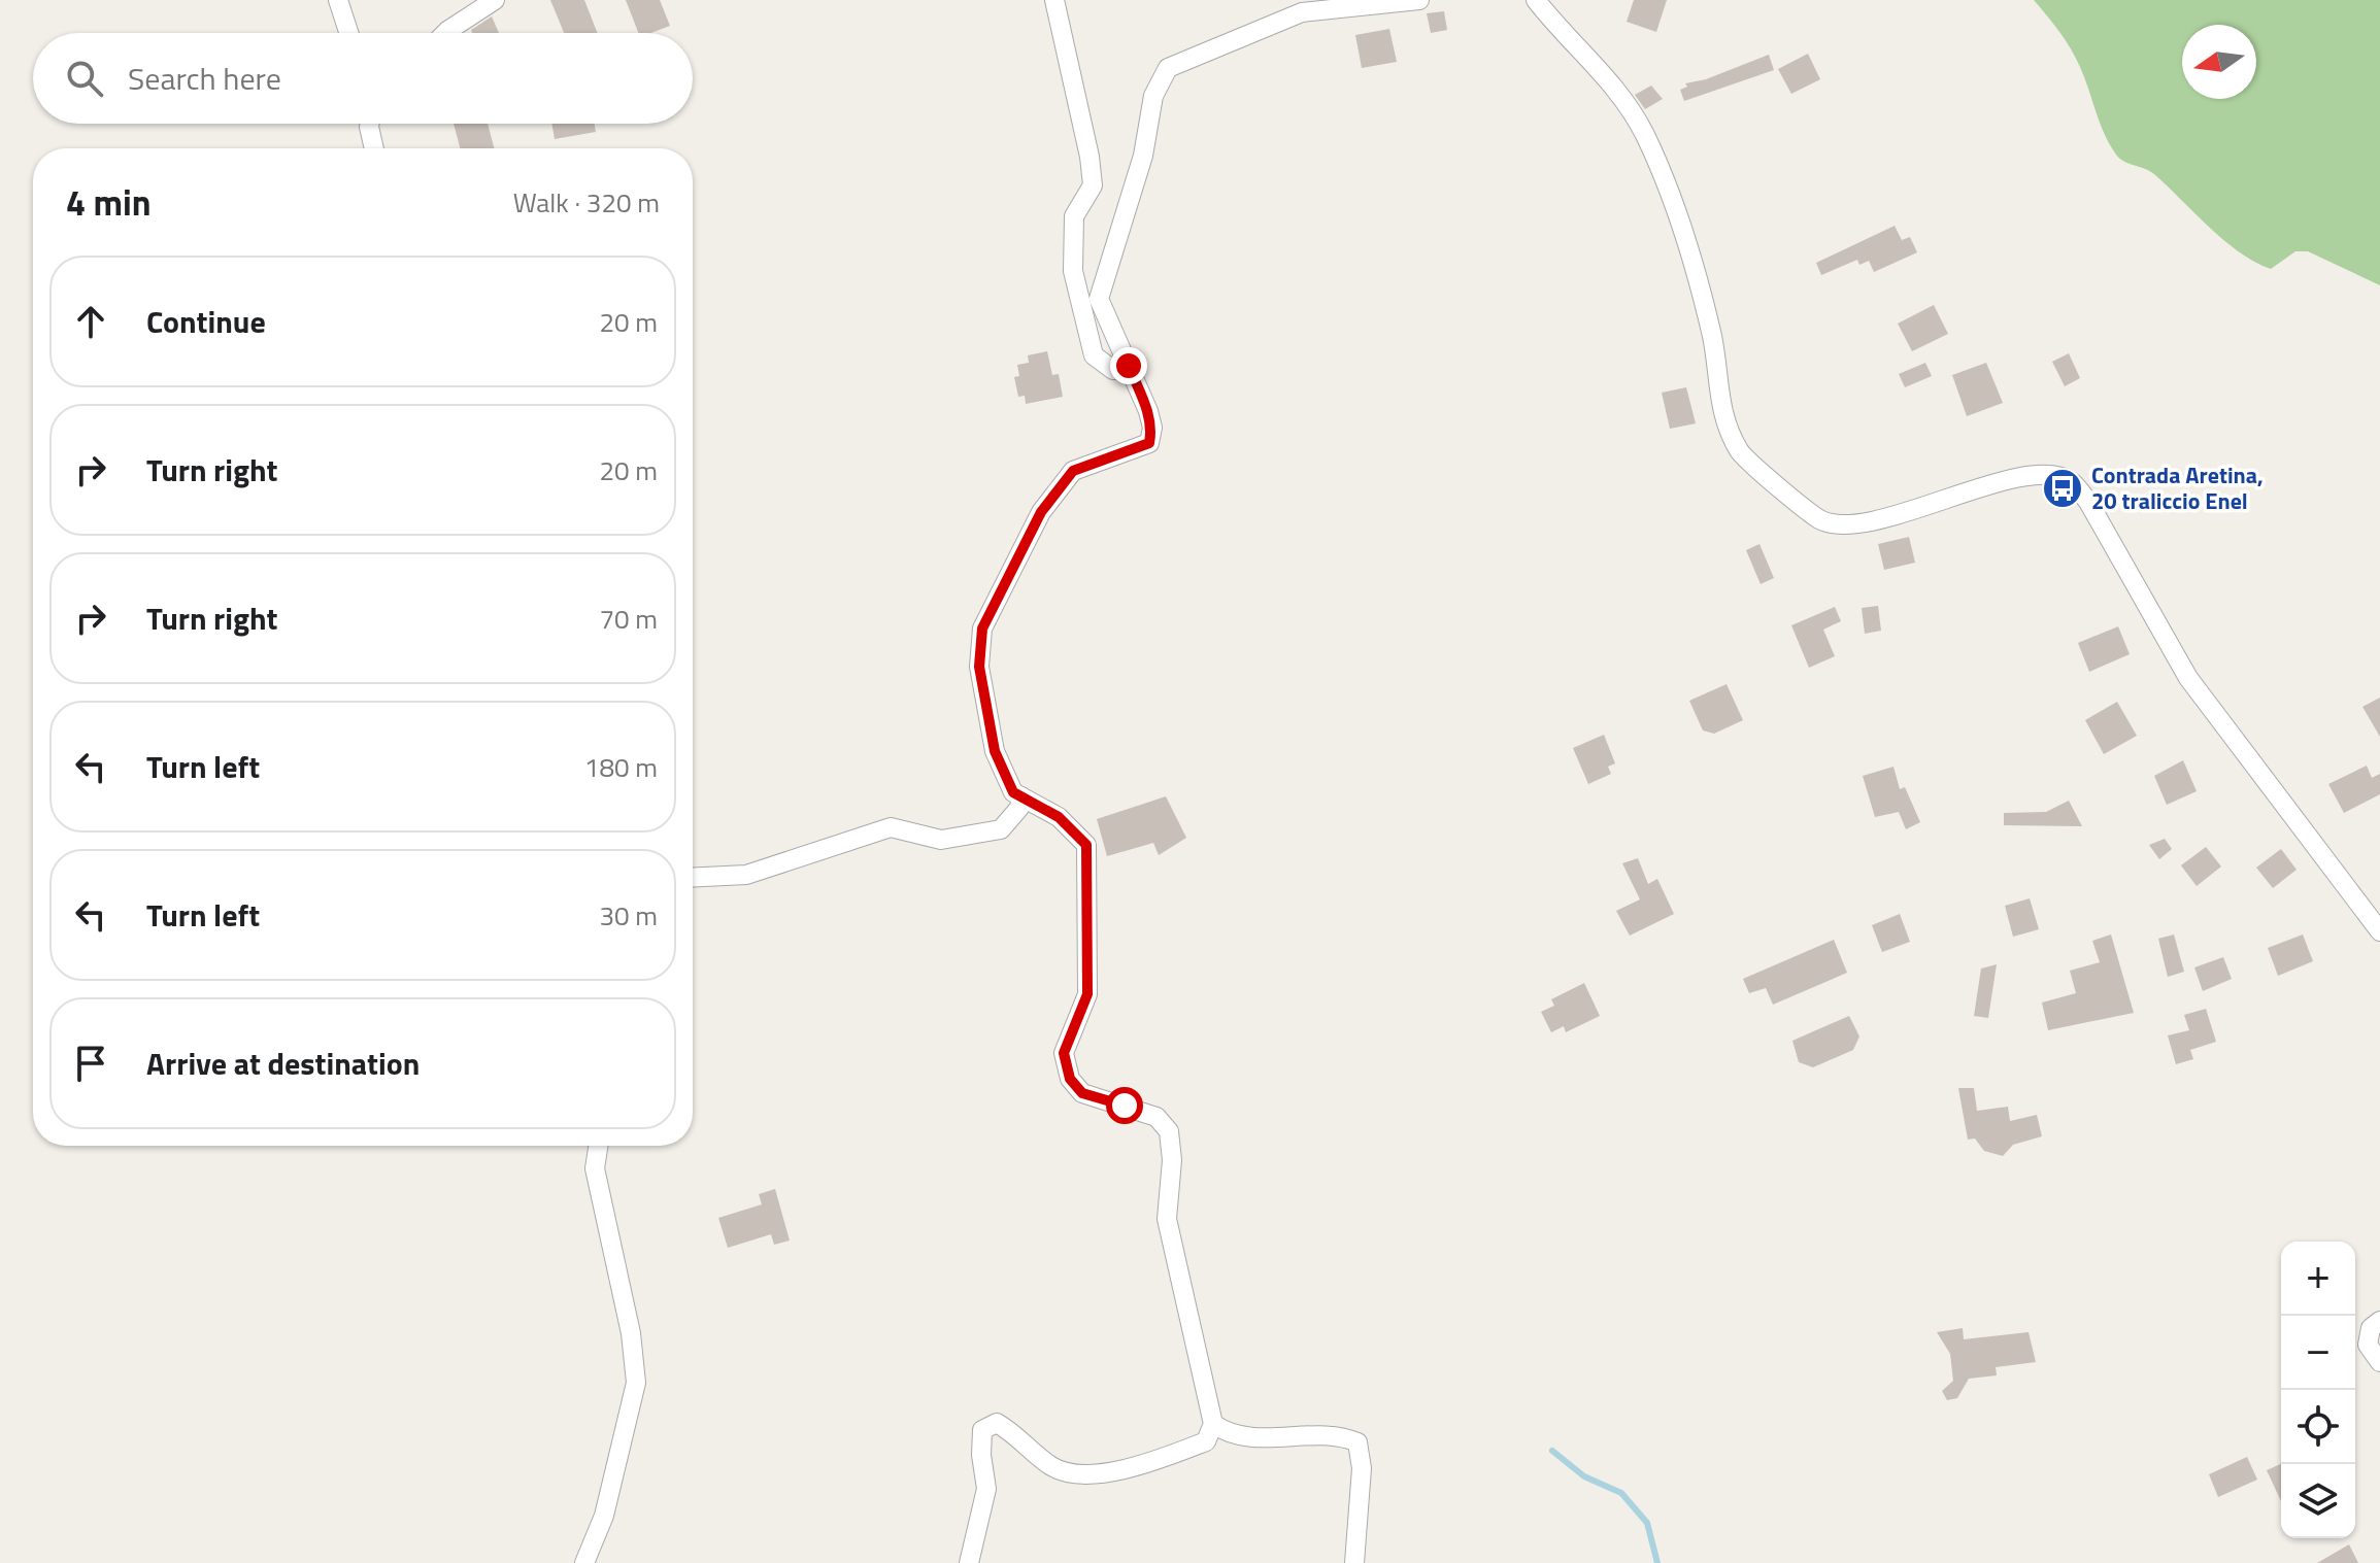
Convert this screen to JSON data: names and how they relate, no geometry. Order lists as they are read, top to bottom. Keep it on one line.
{"places":{"bus stop":["Contrada Aretina, 20 traliccio Enel"]},"north":"left","page":{"search":"Search here","heading":["4 min","Walk · 320 m"],"list":[["Continue","20 m"],["Turn right","20 m"],["Turn right","70 m"],["Turn left","180 m"],["Turn left","30 m"],"Arrive at destination"],"map_buttons":["+","−"]}}
